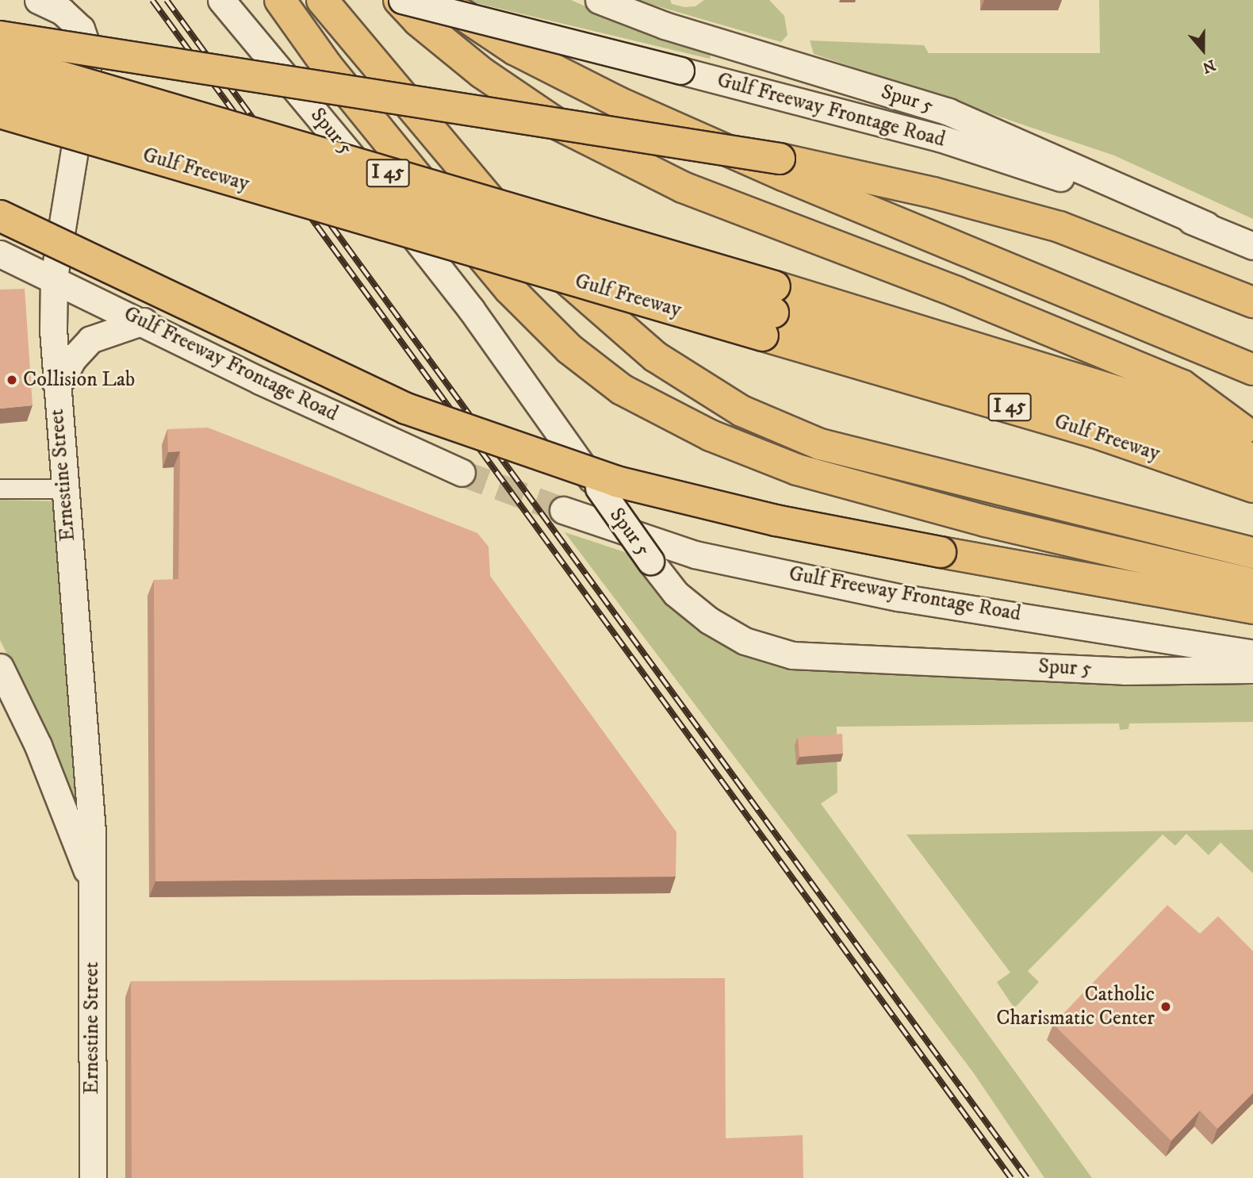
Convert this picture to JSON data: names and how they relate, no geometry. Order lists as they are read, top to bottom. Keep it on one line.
{"streets":{"highway":["Gulf Freeway","I 45"],"main road":["Spur 5","Gulf Freeway Frontage Road","Ernestine Street"]},"crossings":[["Spur 5","Gulf Freeway Frontage Road"],["Gulf Freeway Frontage Road","Ernestine Street"]],"places":["Collision Lab","Catholic Charismatic Center"],"north":"bottom"}
